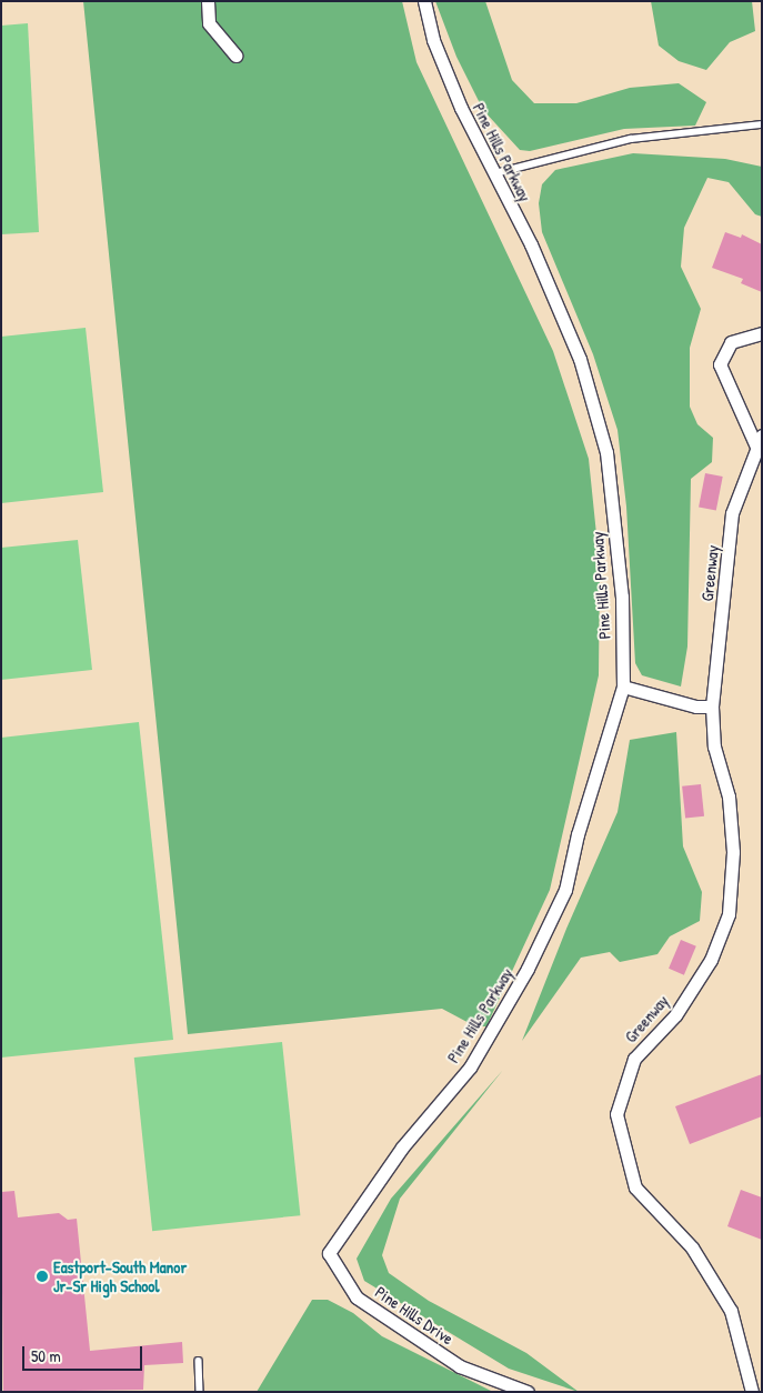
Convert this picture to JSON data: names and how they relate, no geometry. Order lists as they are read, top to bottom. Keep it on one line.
{"streets":{"street":["Pine Hills Parkway","Greenway","Pine Hills Drive"]},"crossings":[["Pine Hills Parkway","Pine Hills Drive"]],"places":["Eastport-South Manor Jr-Sr High School"],"scale_bar":"50 m"}
